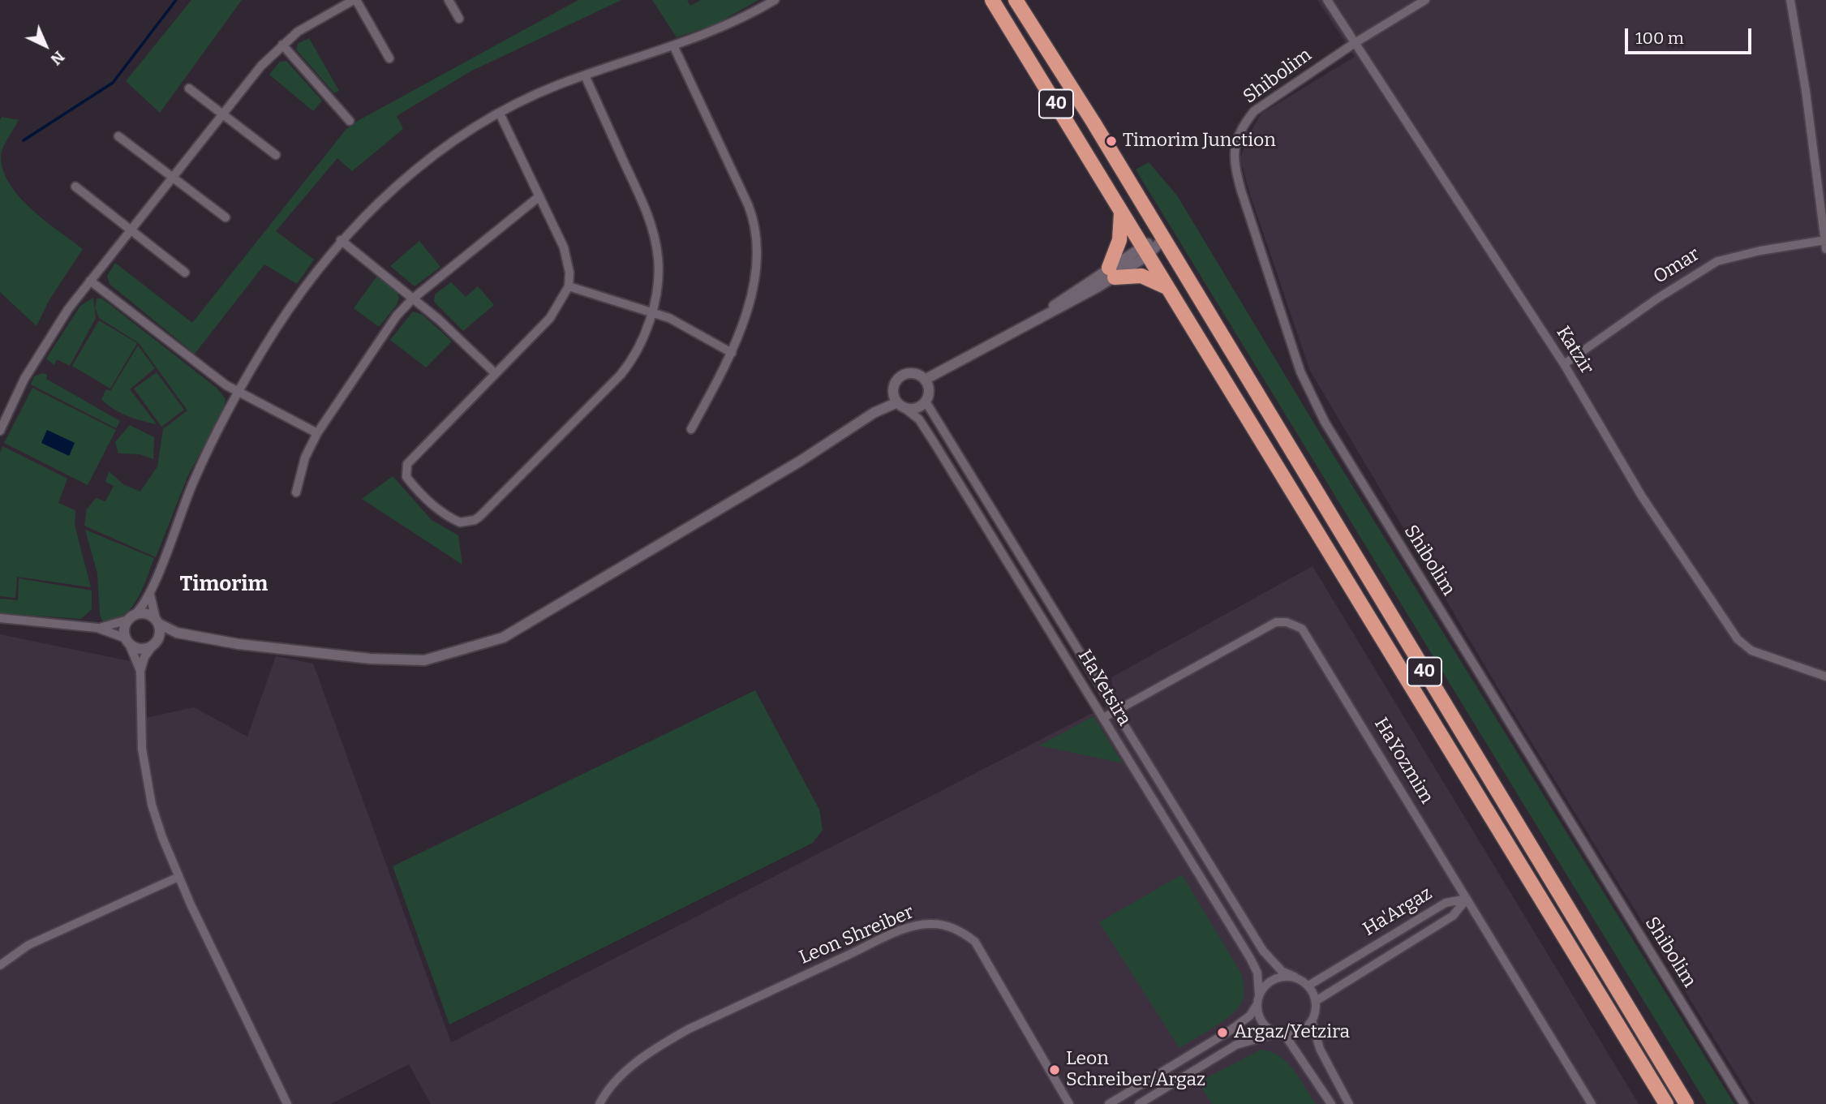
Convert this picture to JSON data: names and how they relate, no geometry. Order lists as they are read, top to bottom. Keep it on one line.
{"streets":{"highway":["40"],"street":["Shibolim","Omar","Katzir","HaYetsira","HaYozmim","Ha'Argaz","Leon Shreiber"]},"crossings":[["Shibolim","Katzir"],["Omar","Katzir"],["HaYetsira","HaYozmim"],["HaYetsira","Ha'Argaz"],["HaYozmim","Ha'Argaz"]],"districts":["Timorim"],"places":["Timorim Junction","Argaz/Yetzira","Leon Schreiber/Argaz"],"scale_bar":"100 m","north":"bottom right"}
